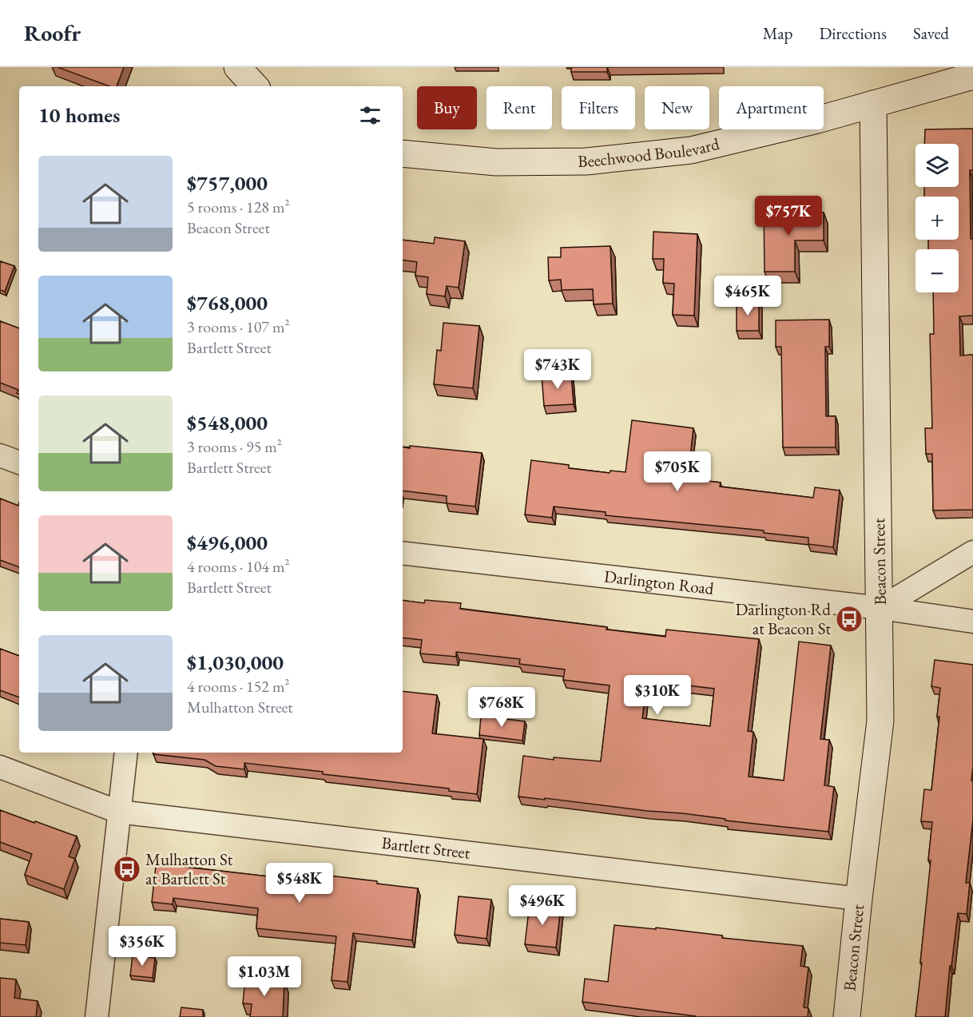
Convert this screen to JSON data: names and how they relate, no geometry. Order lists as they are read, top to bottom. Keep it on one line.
{"streets":{"main road":["Beechwood Boulevard","Beacon Street"],"street":["Darlington Road","Bartlett Street"]},"crossings":[["Beechwood Boulevard","Beacon Street"],["Beacon Street","Darlington Road"],["Beacon Street","Bartlett Street"]],"places":{"bus stop":["Darlington Rd at Beacon St","Mulhatton St at Bartlett St"]},"page":{"header":"Roofr","nav":["Map","Directions","Saved"],"chip":["Buy","Rent","Filters","New","Apartment"],"heading":"10 homes","map_buttons":["+","−"],"list":[{"name":"$757,000","note":"5 rooms · 128 m² · Beacon Street"},{"name":"$768,000","note":"3 rooms · 107 m² · Bartlett Street"},{"name":"$548,000","note":"3 rooms · 95 m² · Bartlett Street"},{"name":"$496,000","note":"4 rooms · 104 m² · Bartlett Street"},{"name":"$1,030,000","note":"4 rooms · 152 m² · Mulhatton Street"}],"price":["$757K","$465K","$743K","$705K","$310K","$768K","$548K","$496K","$356K","$1.03M"]}}
